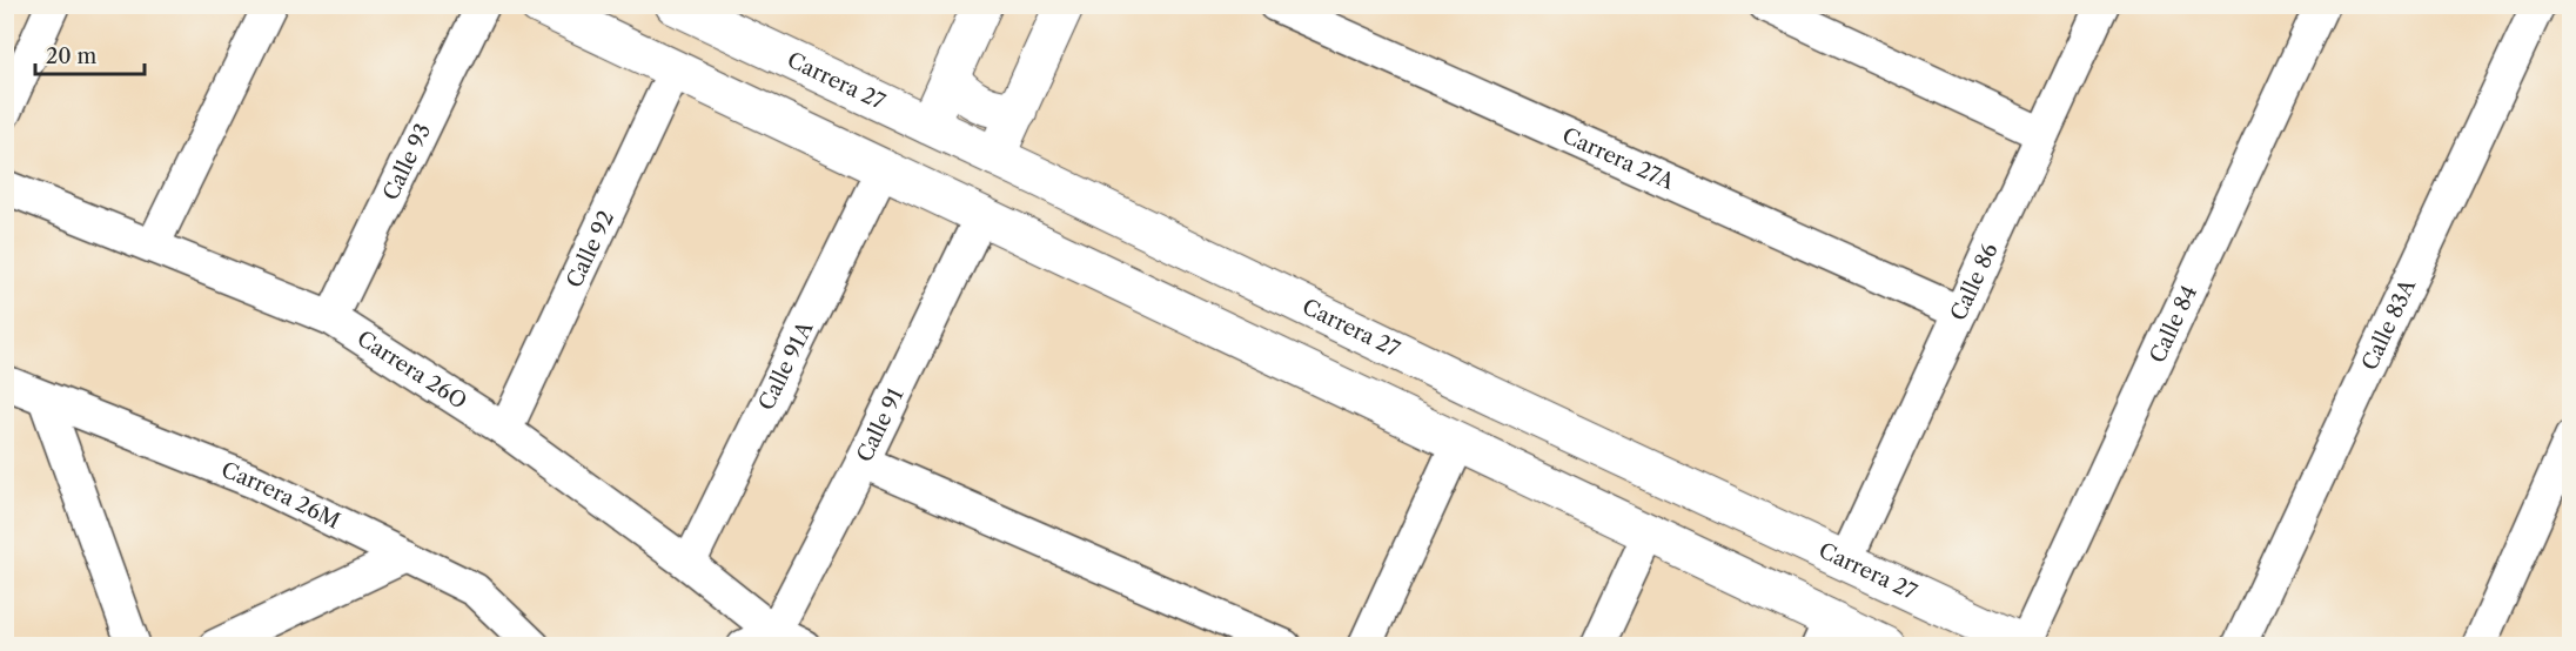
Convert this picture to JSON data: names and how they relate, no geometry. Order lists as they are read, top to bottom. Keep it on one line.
{"streets":{"main road":["Carrera 27"],"street":["Carrera 27A","Calle 93","Calle 92","Calle 86","Calle 84","Calle 83A","Calle 91A","Carrera 26O","Calle 91","Carrera 26M"]},"crossings":[["Carrera 27","Calle 86"],["Carrera 27","Calle 84"],["Carrera 27A","Calle 86"],["Calle 93","Carrera 26O"],["Calle 92","Carrera 26O"],["Calle 91A","Carrera 26O"],["Carrera 26O","Calle 91"]],"scale_bar":"20 m"}
